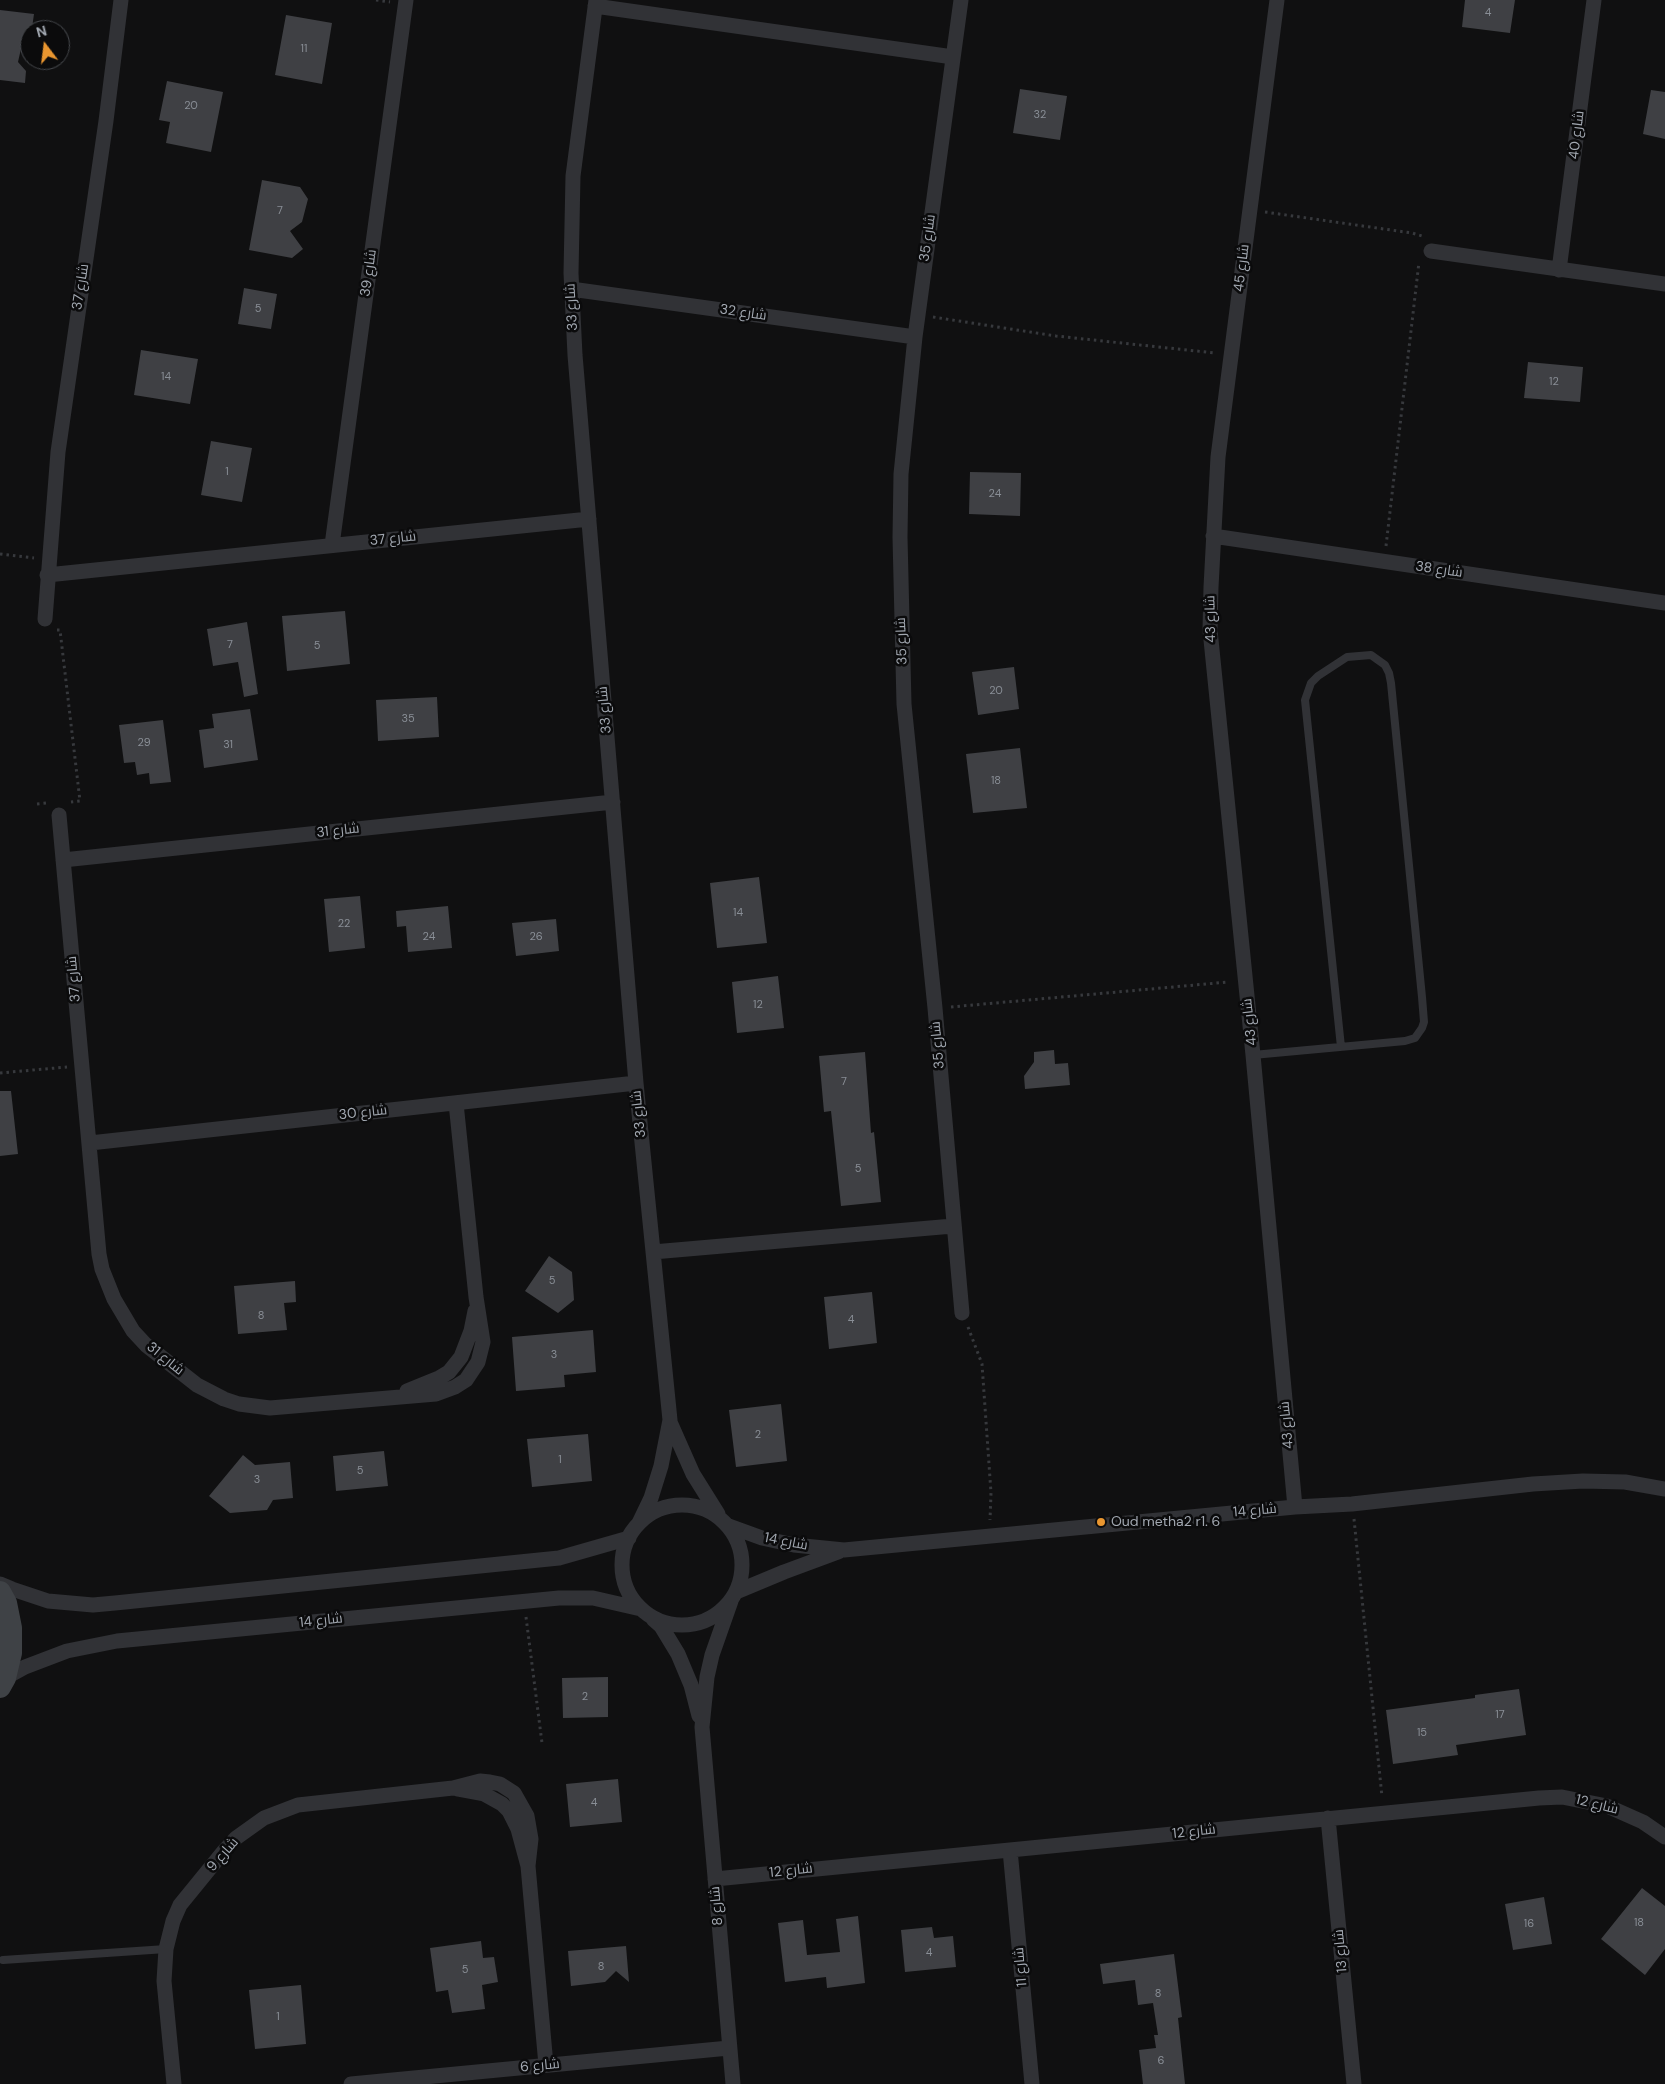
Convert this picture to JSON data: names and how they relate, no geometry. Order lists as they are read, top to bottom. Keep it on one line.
{"streets":{"street":["شارع 40","شارع 35","شارع 45","شارع 39","شارع 37","شارع 33","شارع 32","شارع 38","شارع 43","شارع 31","شارع 30","شارع 14","شارع 12","شارع 9","شارع 8","شارع 13","شارع 11","شارع 6"]},"crossings":[["شارع 35","شارع 32"],["شارع 45","شارع 38"],["شارع 45","شارع 43"],["شارع 39","شارع 37"],["شارع 37","شارع 33"],["شارع 37","شارع 31"],["شارع 37","شارع 30"],["شارع 33","شارع 32"],["شارع 33","شارع 31"],["شارع 33","شارع 30"],["شارع 33","شارع 14"],["شارع 33","شارع 8"],["شارع 38","شارع 43"],["شارع 43","شارع 14"],["شارع 31","شارع 30"],["شارع 14","شارع 8"],["شارع 12","شارع 8"],["شارع 12","شارع 13"],["شارع 12","شارع 11"],["شارع 9","شارع 6"],["شارع 8","شارع 6"]],"places":["Oud metha2 r1. 6"],"house_numbers":["4","11","20","32","7","5","14","12","1","24","7","5","20","35","29","31","18","14","22","24","26","12","7","5","5","8","4","3","2","1","5","3","2","17","15","4","18","16","4","8","5","8","1","6"],"north":"top"}
